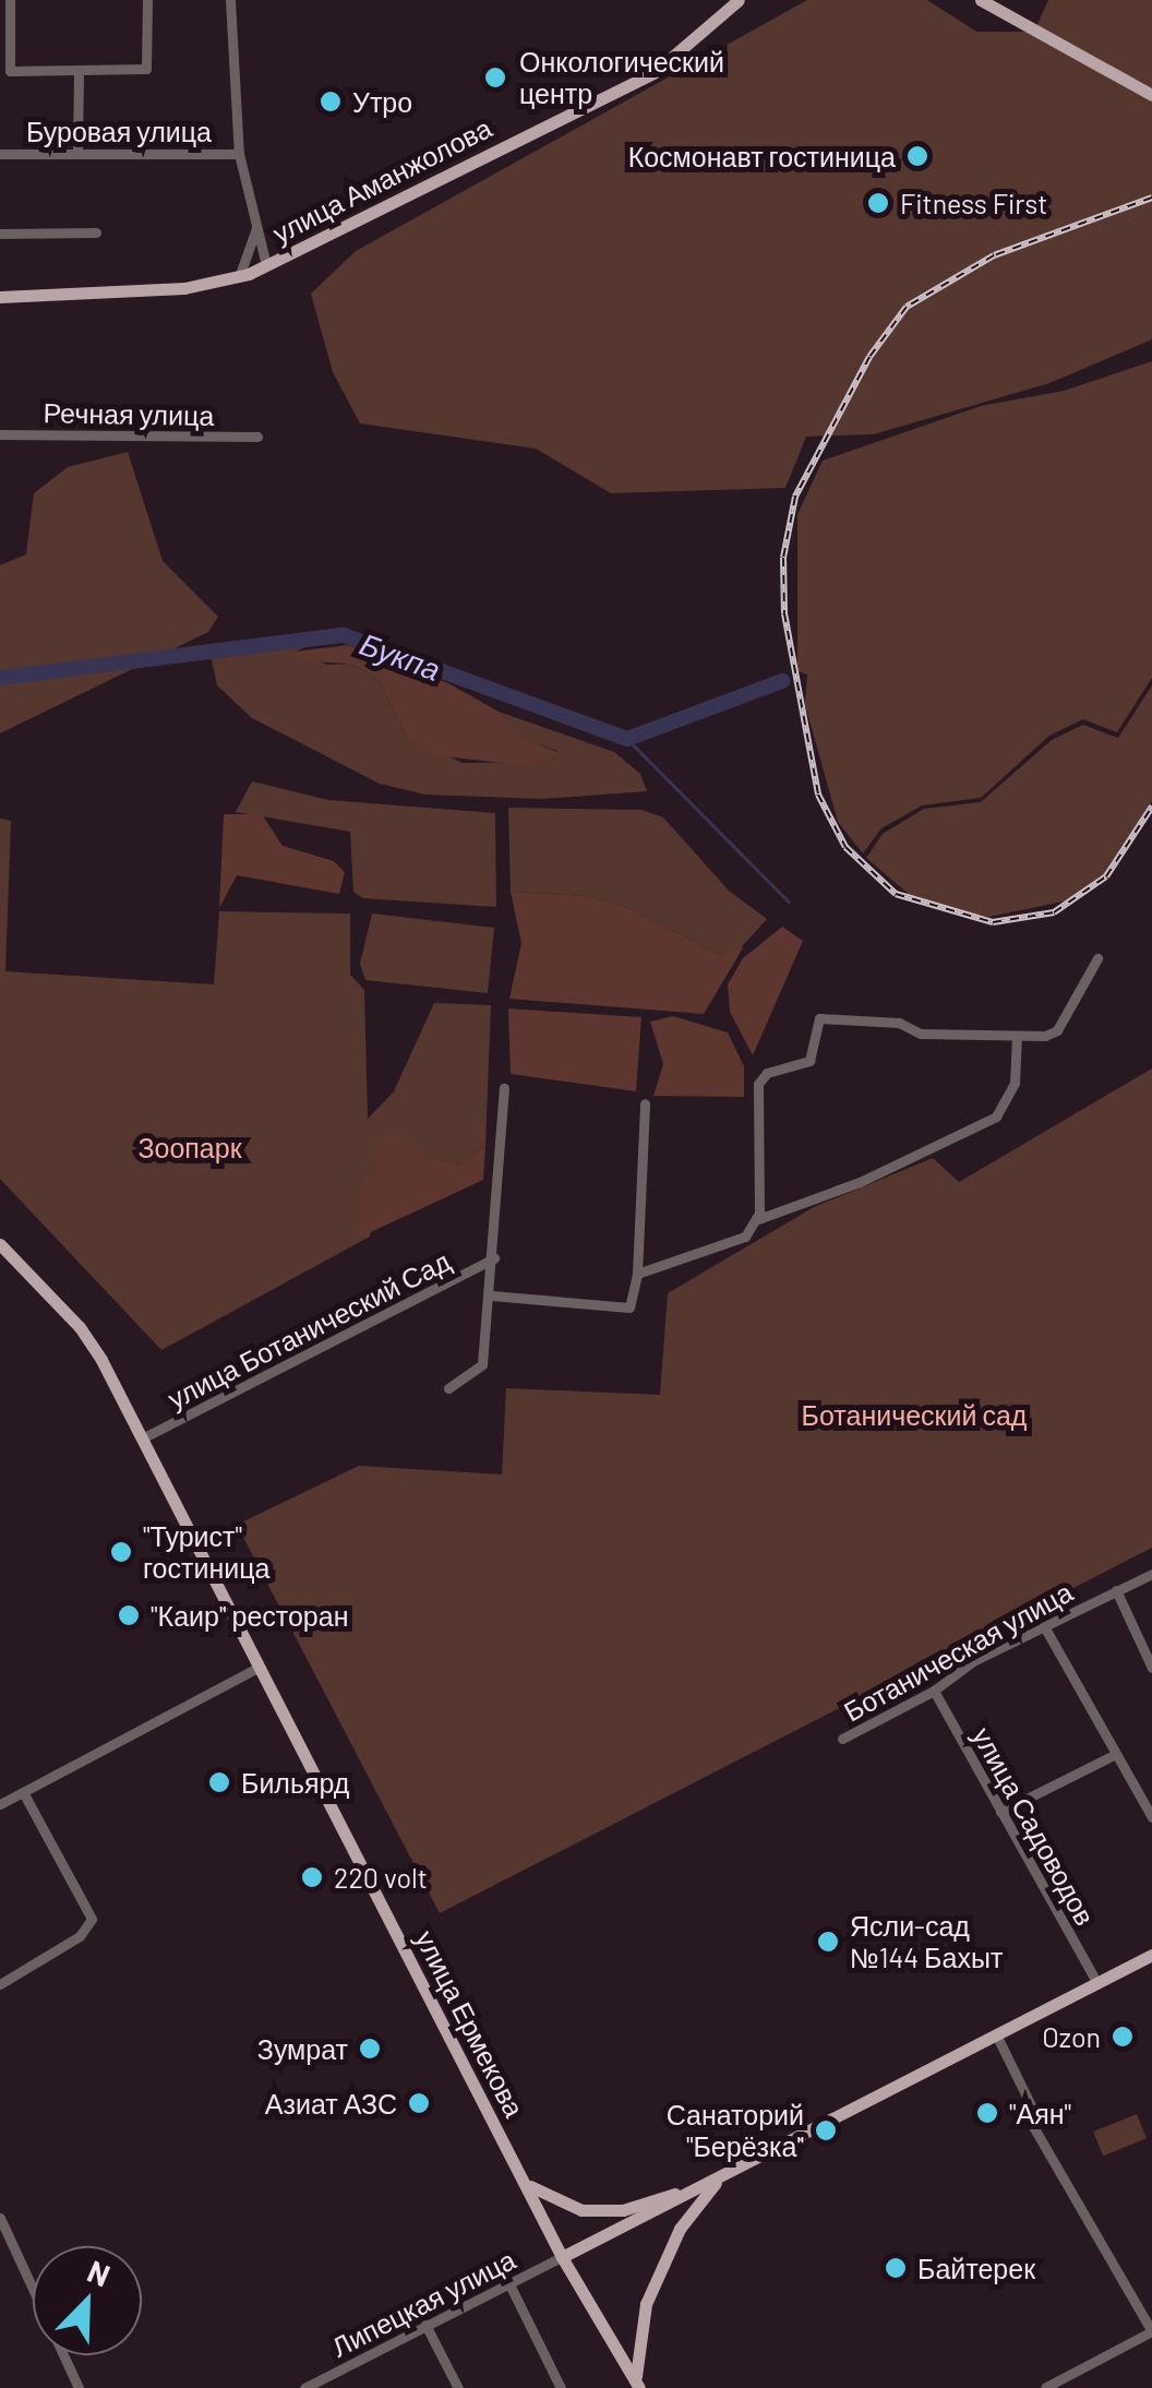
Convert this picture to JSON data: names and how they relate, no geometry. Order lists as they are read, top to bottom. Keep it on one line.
{"streets":{"main road":["улица Аманжолова","улица Ермекова"],"street":["Буровая улица","Речная улица","улица Ботанический Сад","Ботаническая улица","улица Садоводов","Липецкая улица"]},"crossings":[["улица Ботанический Сад","улица Ермекова"],["Ботаническая улица","улица Садоводов"],["улица Ермекова","Липецкая улица"]],"water":["Букпа"],"parks":["Зоопарк","Ботанический сад"],"places":["Онкологический центр","Утро","Космонавт гостиница","Fitness First","\"Турист\" гостиница","\"Каир\" ресторан","Бильярд","220 volt","Ясли-сад №144 Бахыт","Ozon","Зумрат","Азиат АЗС","\"Аян\"","Санаторий \"Берёзка\"","Байтерек"],"north":"top right"}
